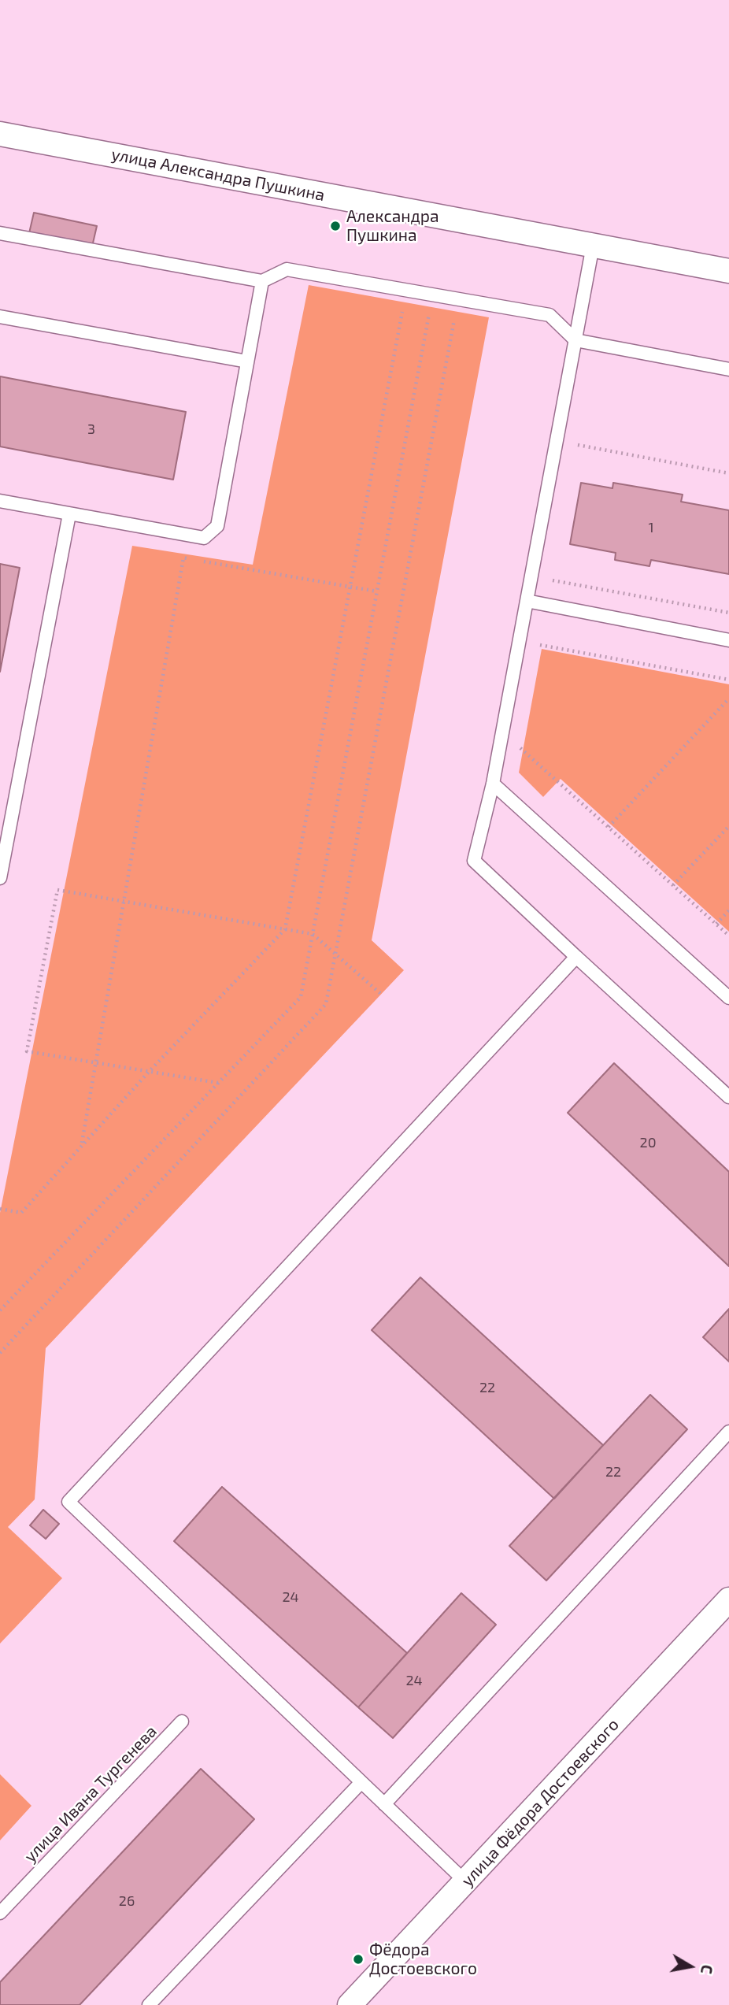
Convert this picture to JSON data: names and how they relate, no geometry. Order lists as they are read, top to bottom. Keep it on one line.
{"streets":{"street":["улица Александра Пушкина","улица Фёдора Достоевского"],"lane":["улица Ивана Тургенева"]},"places":["Александра Пушкина","Фёдора Достоевского"],"house_numbers":["3","1","20","22","22","24","24","26"],"north":"right"}
